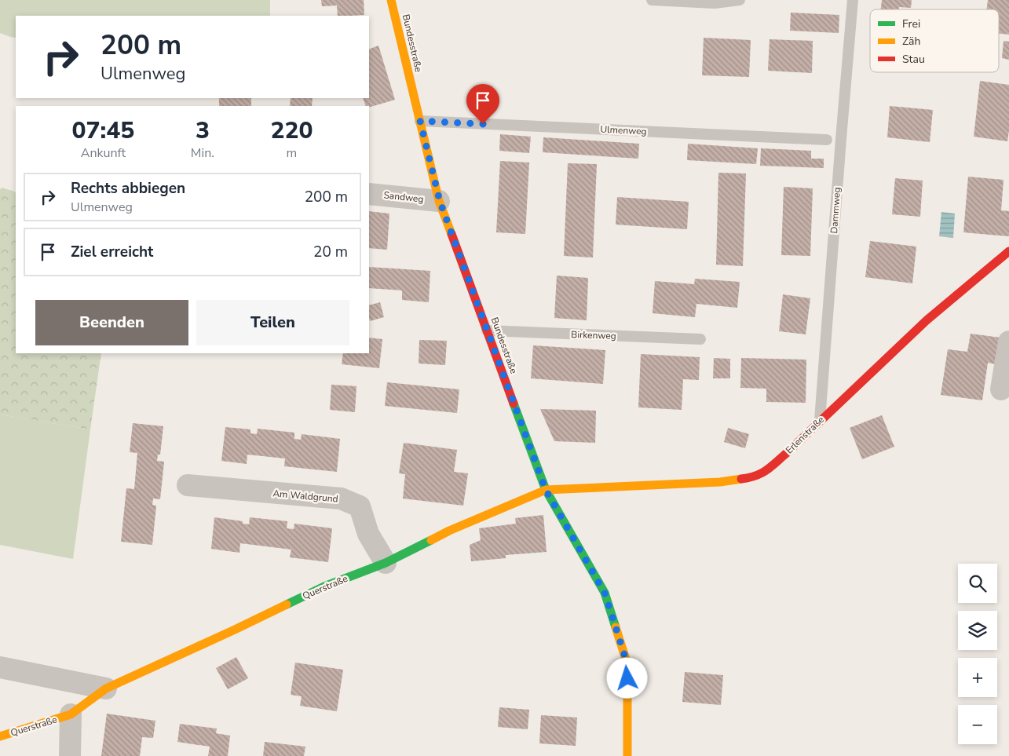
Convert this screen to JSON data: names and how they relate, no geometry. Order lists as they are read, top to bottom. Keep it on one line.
{"streets":{"street":["Bundesstraße","Sandweg","Erlenstraße","Am Waldgrund","Querstraße"],"lane":["Ulmenweg","Dammweg","Birkenweg"]},"crossings":[["Bundesstraße","Ulmenweg"],["Bundesstraße","Sandweg"],["Bundesstraße","Birkenweg"],["Bundesstraße","Erlenstraße"],["Bundesstraße","Querstraße"],["Dammweg","Erlenstraße"],["Erlenstraße","Querstraße"],["Am Waldgrund","Querstraße"]],"legend":["Frei","Zäh","Stau"],"page":{"turn":["200 m","Ulmenweg"],"eta":["07:45","Ankunft","3","Min.","220","m"],"list":[{"name":"Rechts abbiegen","note":"Ulmenweg","value":"200 m"},{"name":"Ziel erreicht","value":"20 m"}],"buttons":["Beenden","Teilen"],"map_buttons":["+","−"]}}
